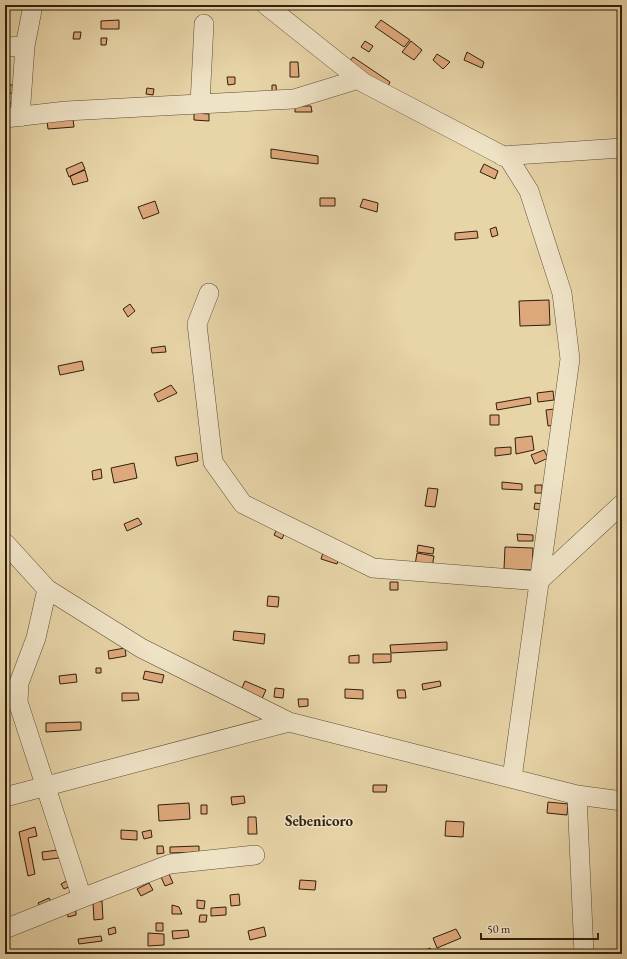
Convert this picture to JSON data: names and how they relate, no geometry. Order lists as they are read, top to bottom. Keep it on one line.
{"districts":["Sebenicoro"],"scale_bar":"50 m"}
